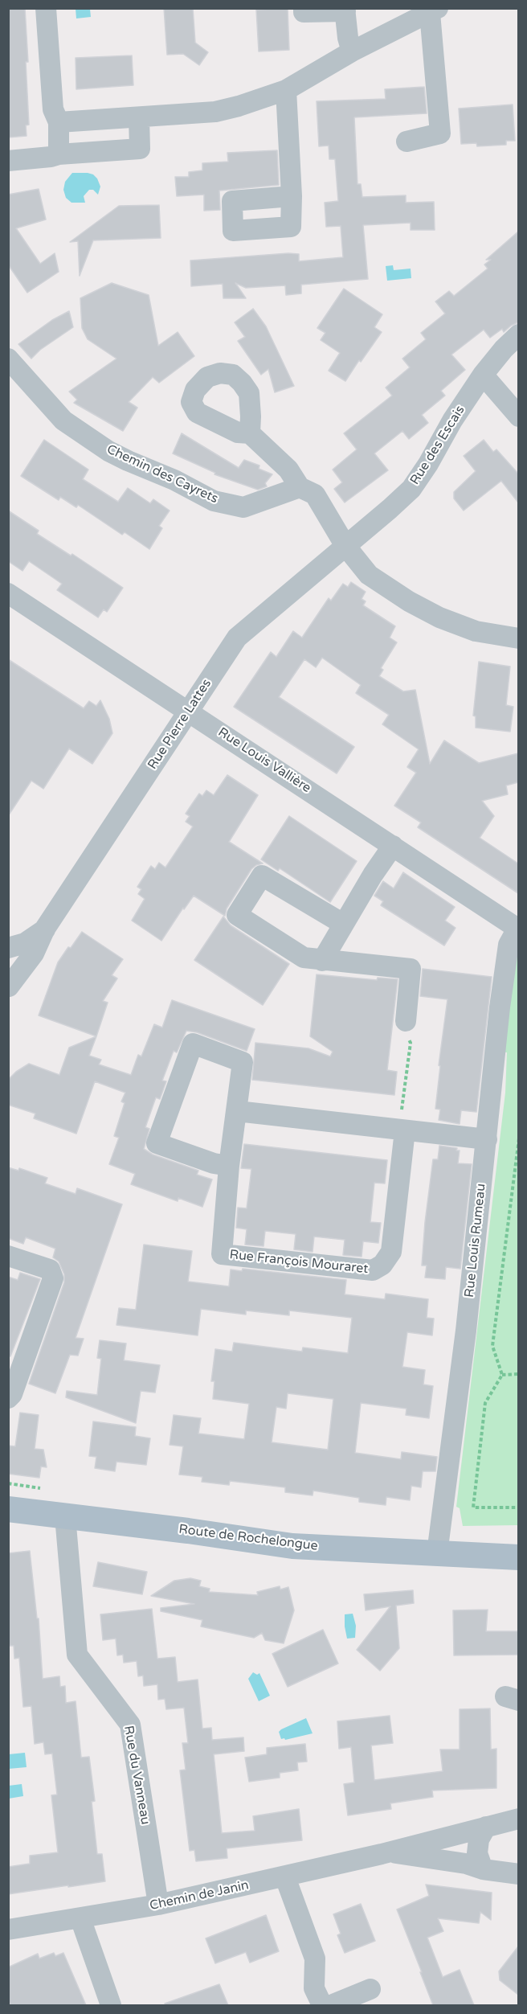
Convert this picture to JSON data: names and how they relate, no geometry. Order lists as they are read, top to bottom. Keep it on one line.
{"streets":{"main road":["Route de Rochelongue"],"street":["Rue des Escais","Chemin des Cayrets","Rue Pierre Lattes","Rue Louis Vallière","Rue Louis Rumeau","Rue François Mouraret","Rue du Vanneau","Chemin de Janin"]},"crossings":[["Rue des Escais","Rue Pierre Lattes"],["Rue Pierre Lattes","Rue Louis Vallière"],["Rue Louis Vallière","Rue Louis Rumeau"],["Rue Louis Rumeau","Route de Rochelongue"],["Route de Rochelongue","Rue du Vanneau"],["Rue du Vanneau","Chemin de Janin"]]}
